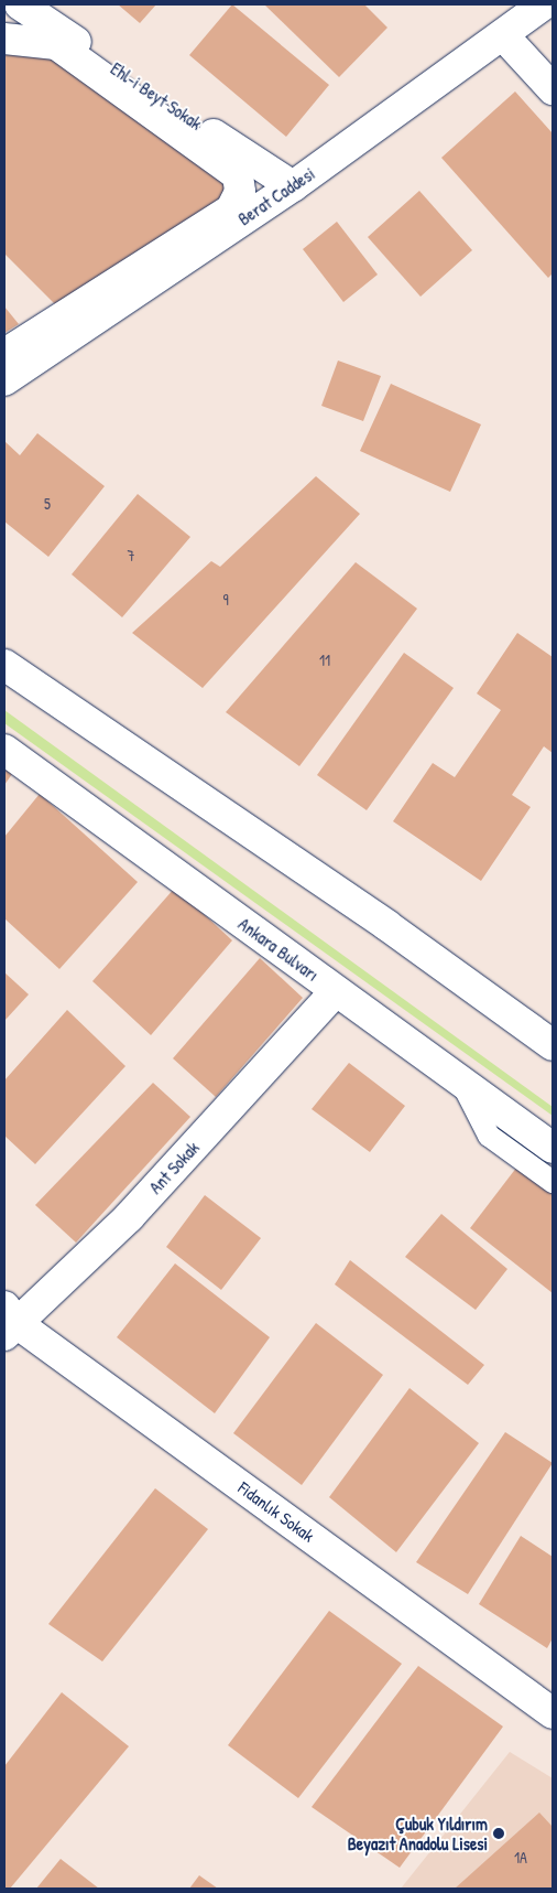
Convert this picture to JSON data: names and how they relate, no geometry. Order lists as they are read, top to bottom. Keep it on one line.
{"streets":{"street":["Ehl-i Beyt Sokak","Berat Caddesi","Ankara Bulvarı","Ant Sokak","Fidanlık Sokak"]},"crossings":[["Ehl-i Beyt Sokak","Berat Caddesi"],["Ankara Bulvarı","Ant Sokak"],["Ant Sokak","Fidanlık Sokak"]],"places":["Çubuk Yıldırım Beyazıt Anadolu Lisesi"],"house_numbers":["5","7","9","11","1A"]}
